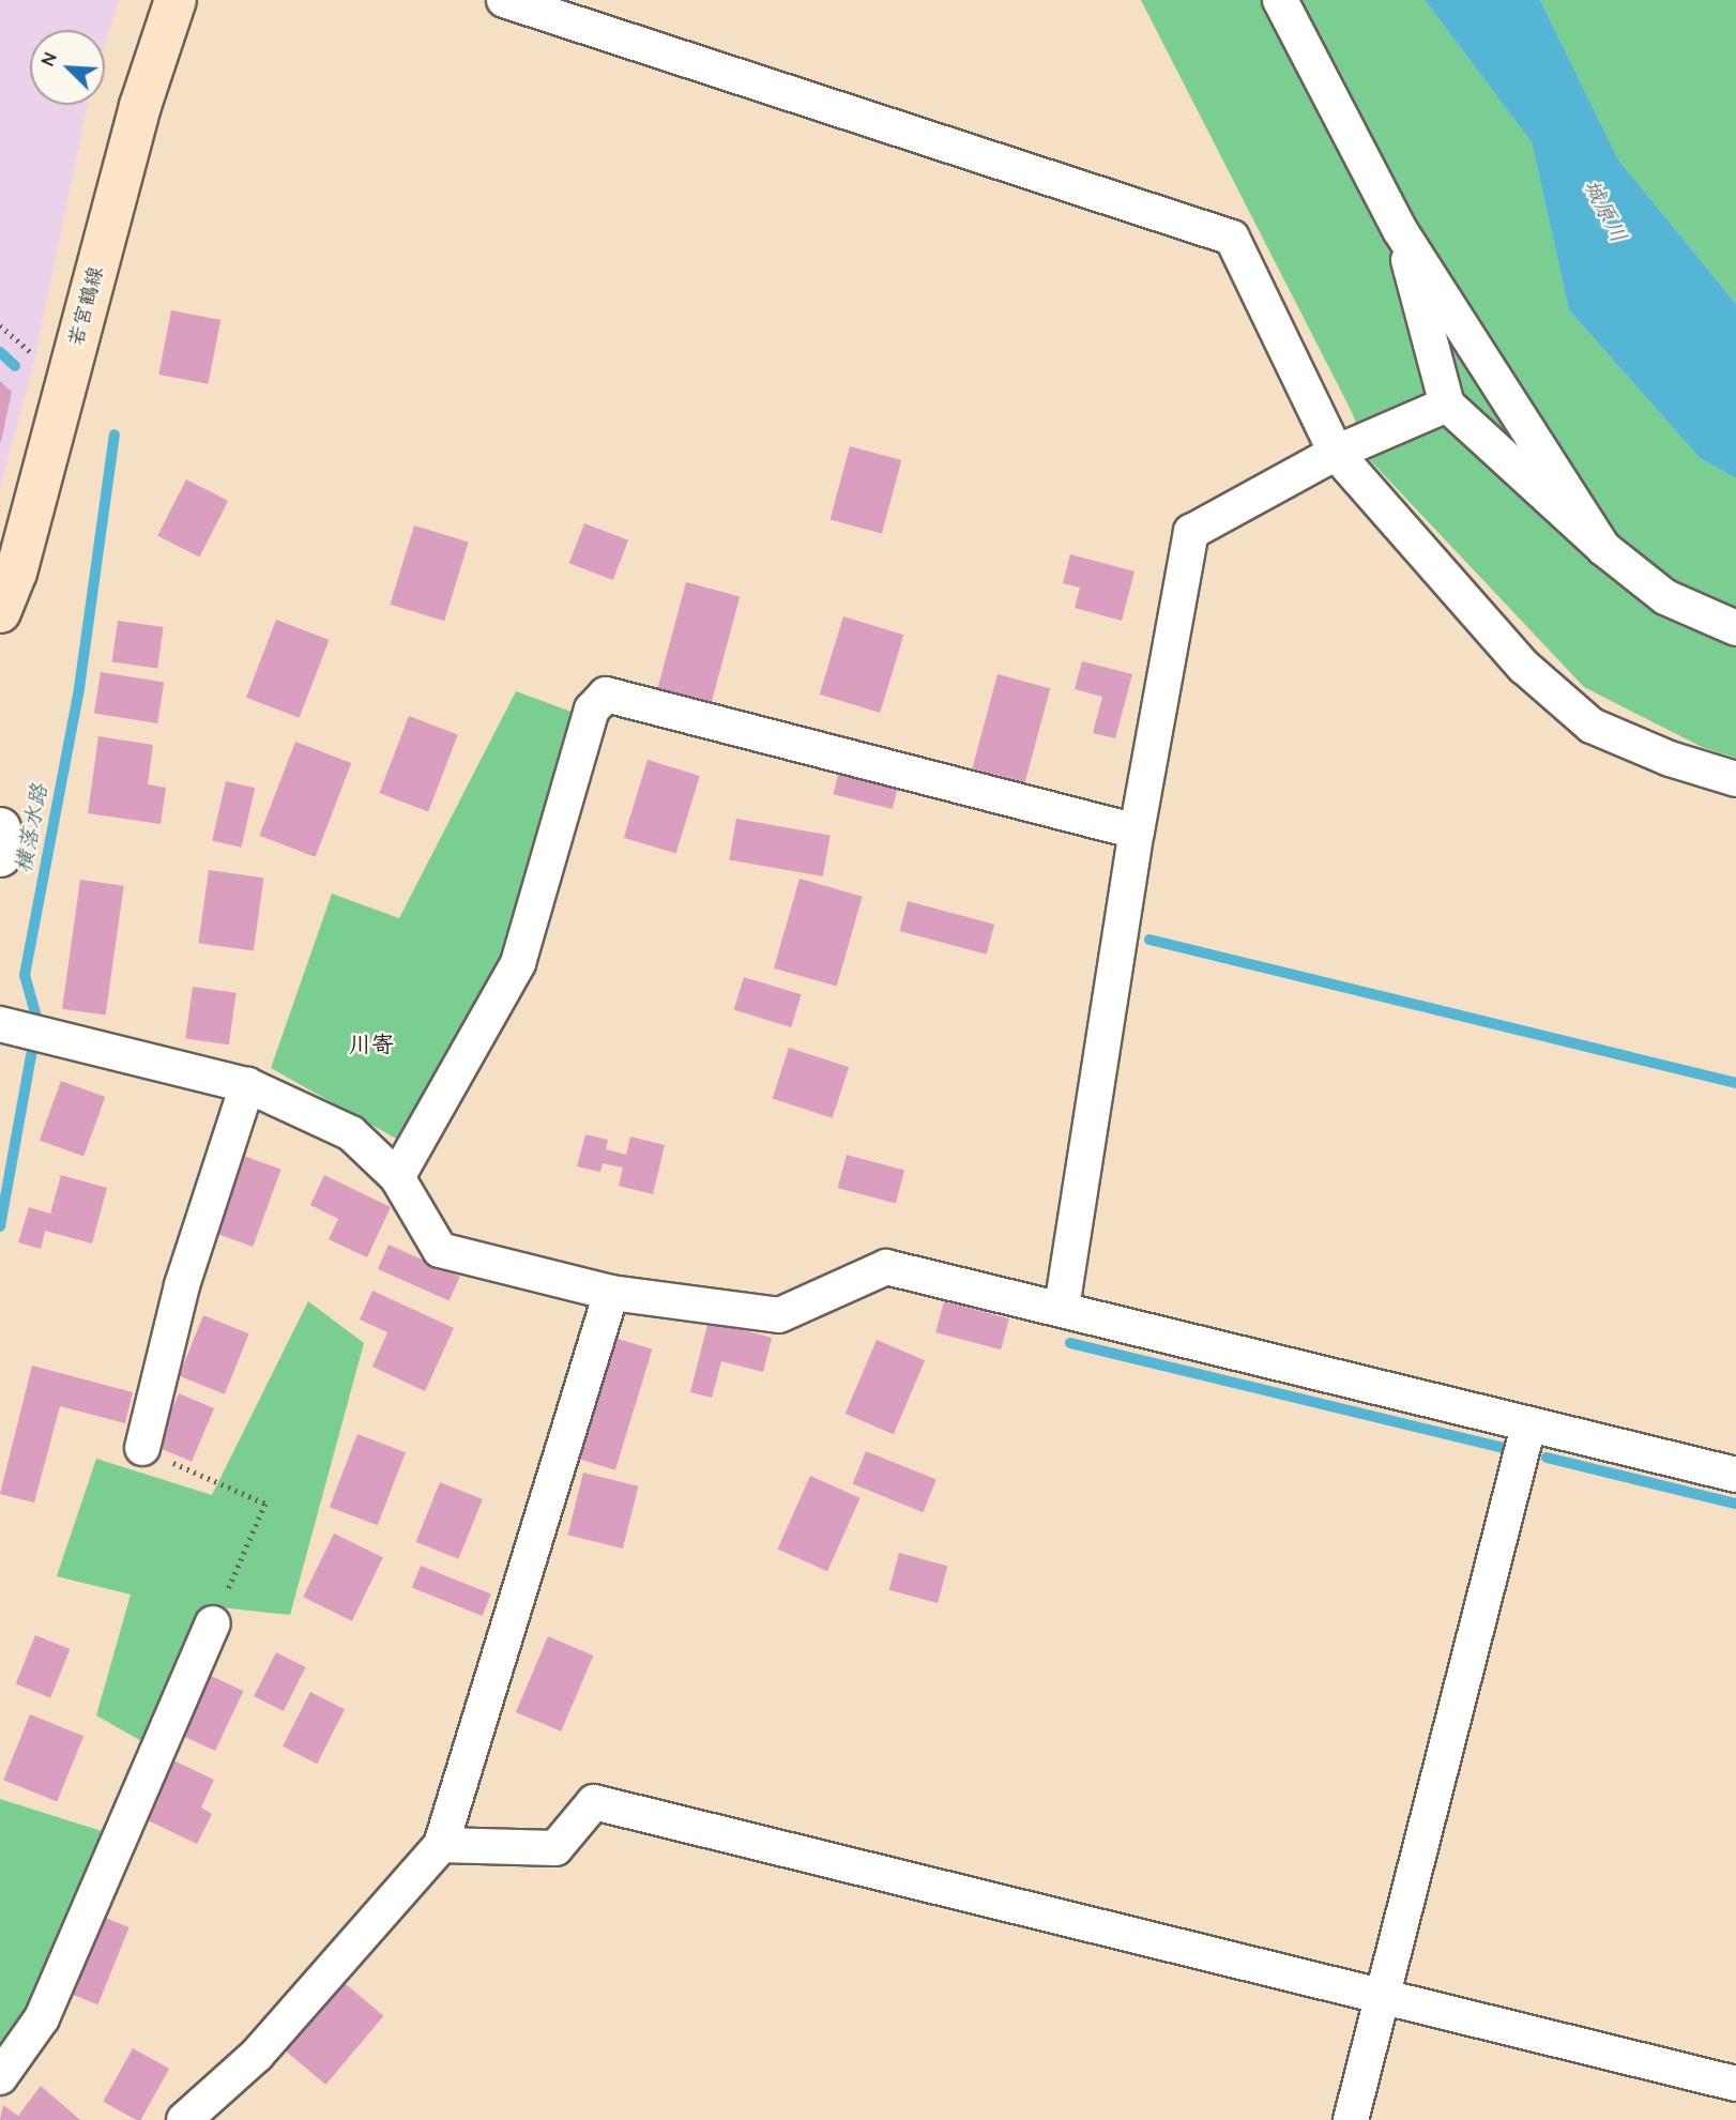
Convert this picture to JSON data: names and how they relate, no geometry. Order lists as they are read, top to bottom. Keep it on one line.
{"streets":{"main road":["若宮鶴線"]},"districts":["川寄"],"water":["城原川","横落水路"],"north":"top left"}
